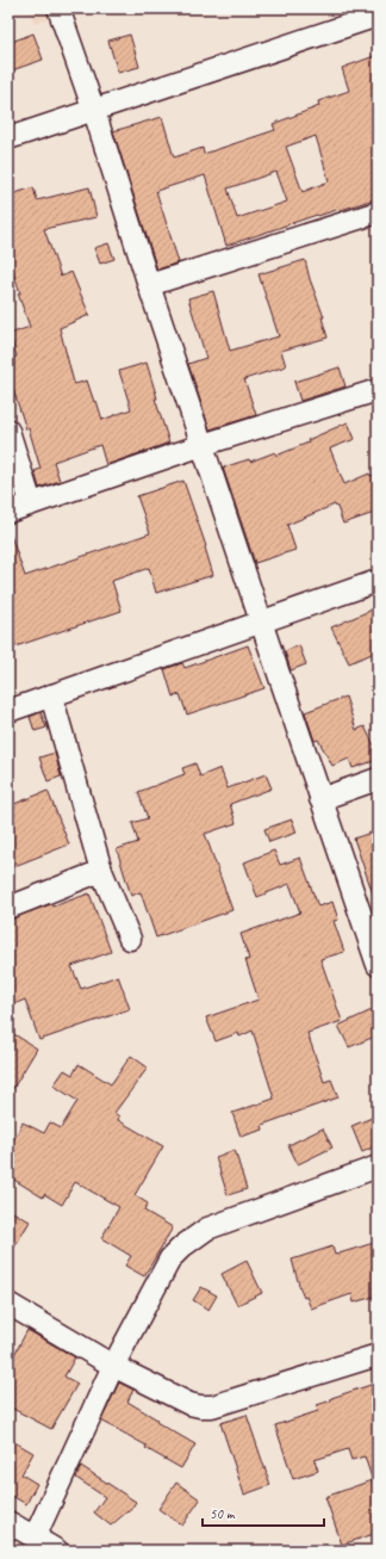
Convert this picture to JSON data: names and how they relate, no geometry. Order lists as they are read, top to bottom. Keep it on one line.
{"scale_bar":"50 m"}
